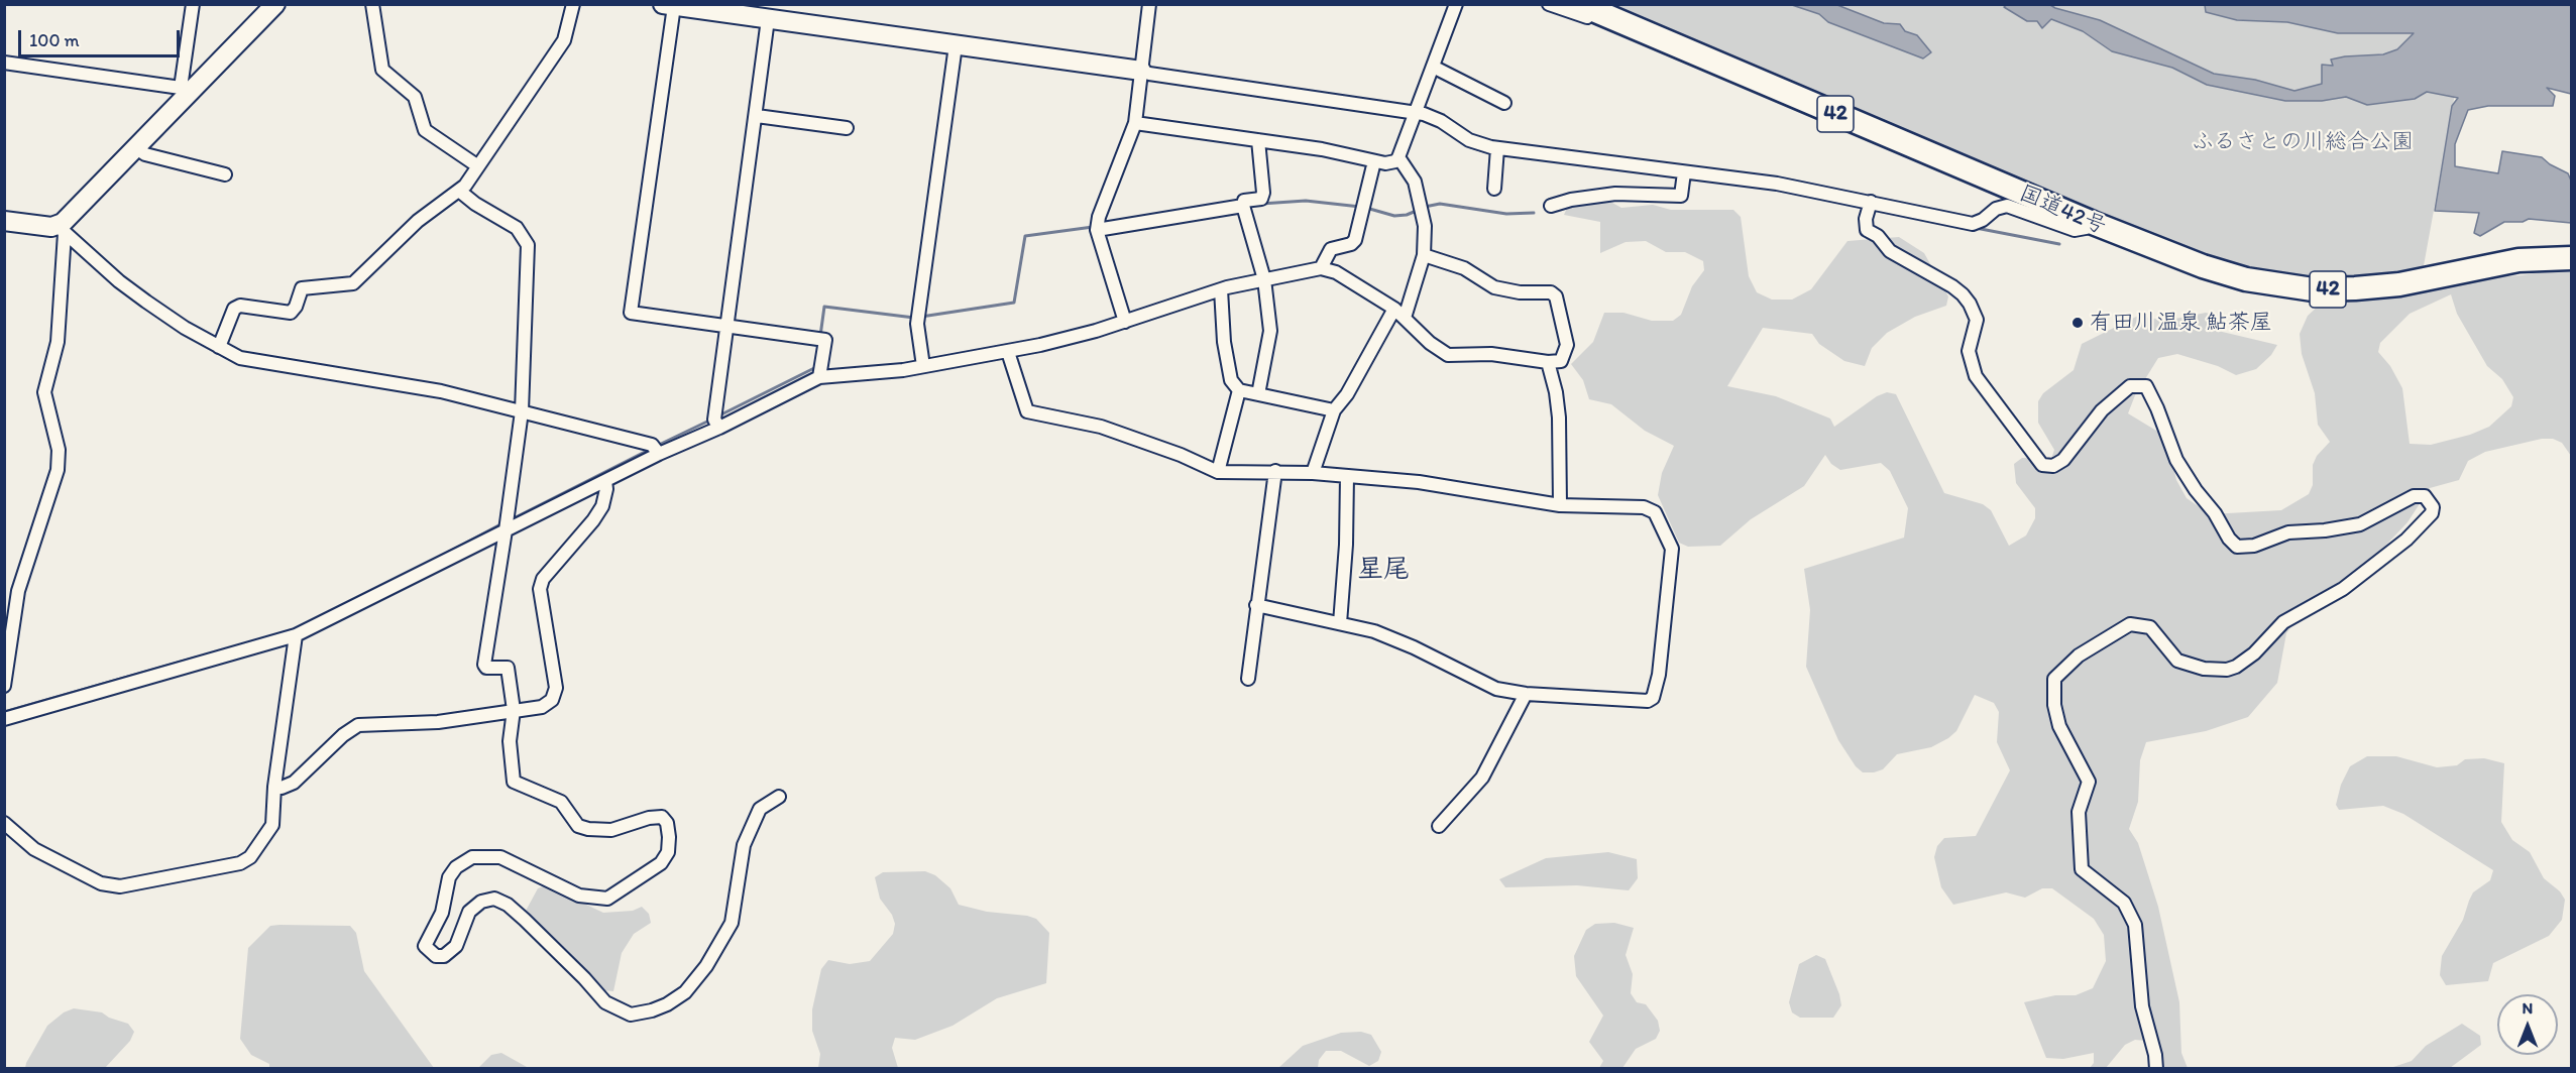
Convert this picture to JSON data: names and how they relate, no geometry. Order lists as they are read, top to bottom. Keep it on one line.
{"streets":{"highway":["42","国道42号"]},"districts":["星尾"],"parks":["ふるさとの川総合公園"],"places":["有田川温泉 鮎茶屋"],"scale_bar":"100 m","north":"top"}
